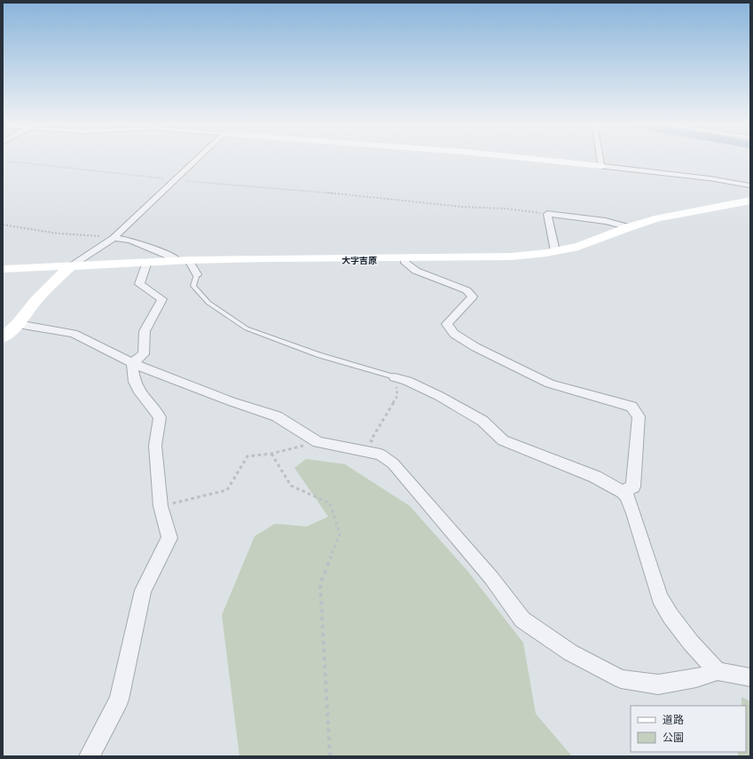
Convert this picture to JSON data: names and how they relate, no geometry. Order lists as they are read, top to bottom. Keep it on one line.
{"districts":["大字吉原"],"legend":["道路","公園"]}
